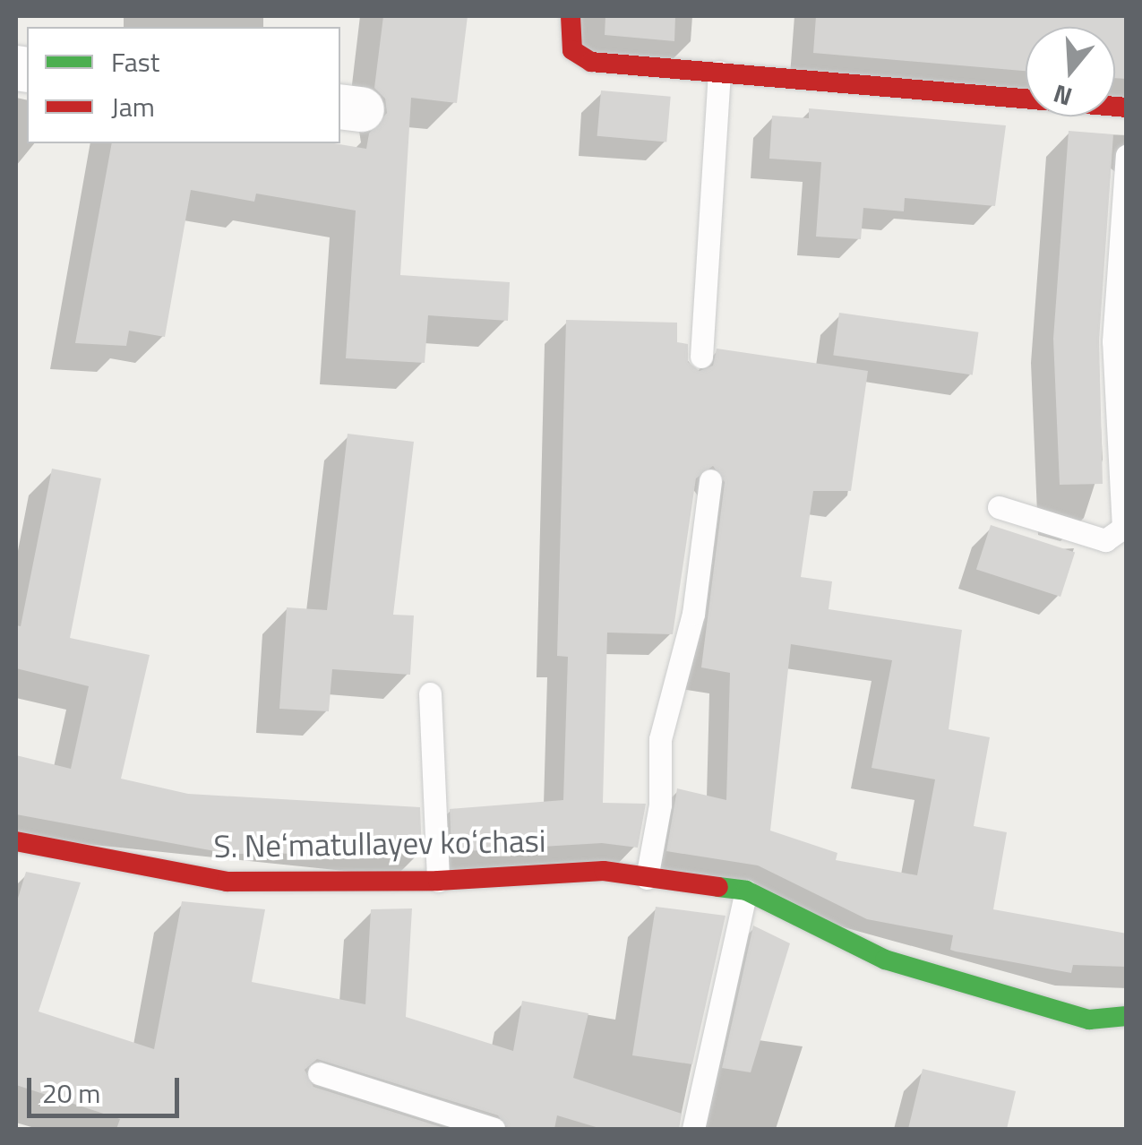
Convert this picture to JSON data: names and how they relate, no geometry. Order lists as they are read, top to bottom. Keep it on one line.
{"streets":{"street":["S. Neʻmatullayev koʻchasi"]},"legend":["Fast","Jam"],"scale_bar":"20 m","north":"bottom"}
